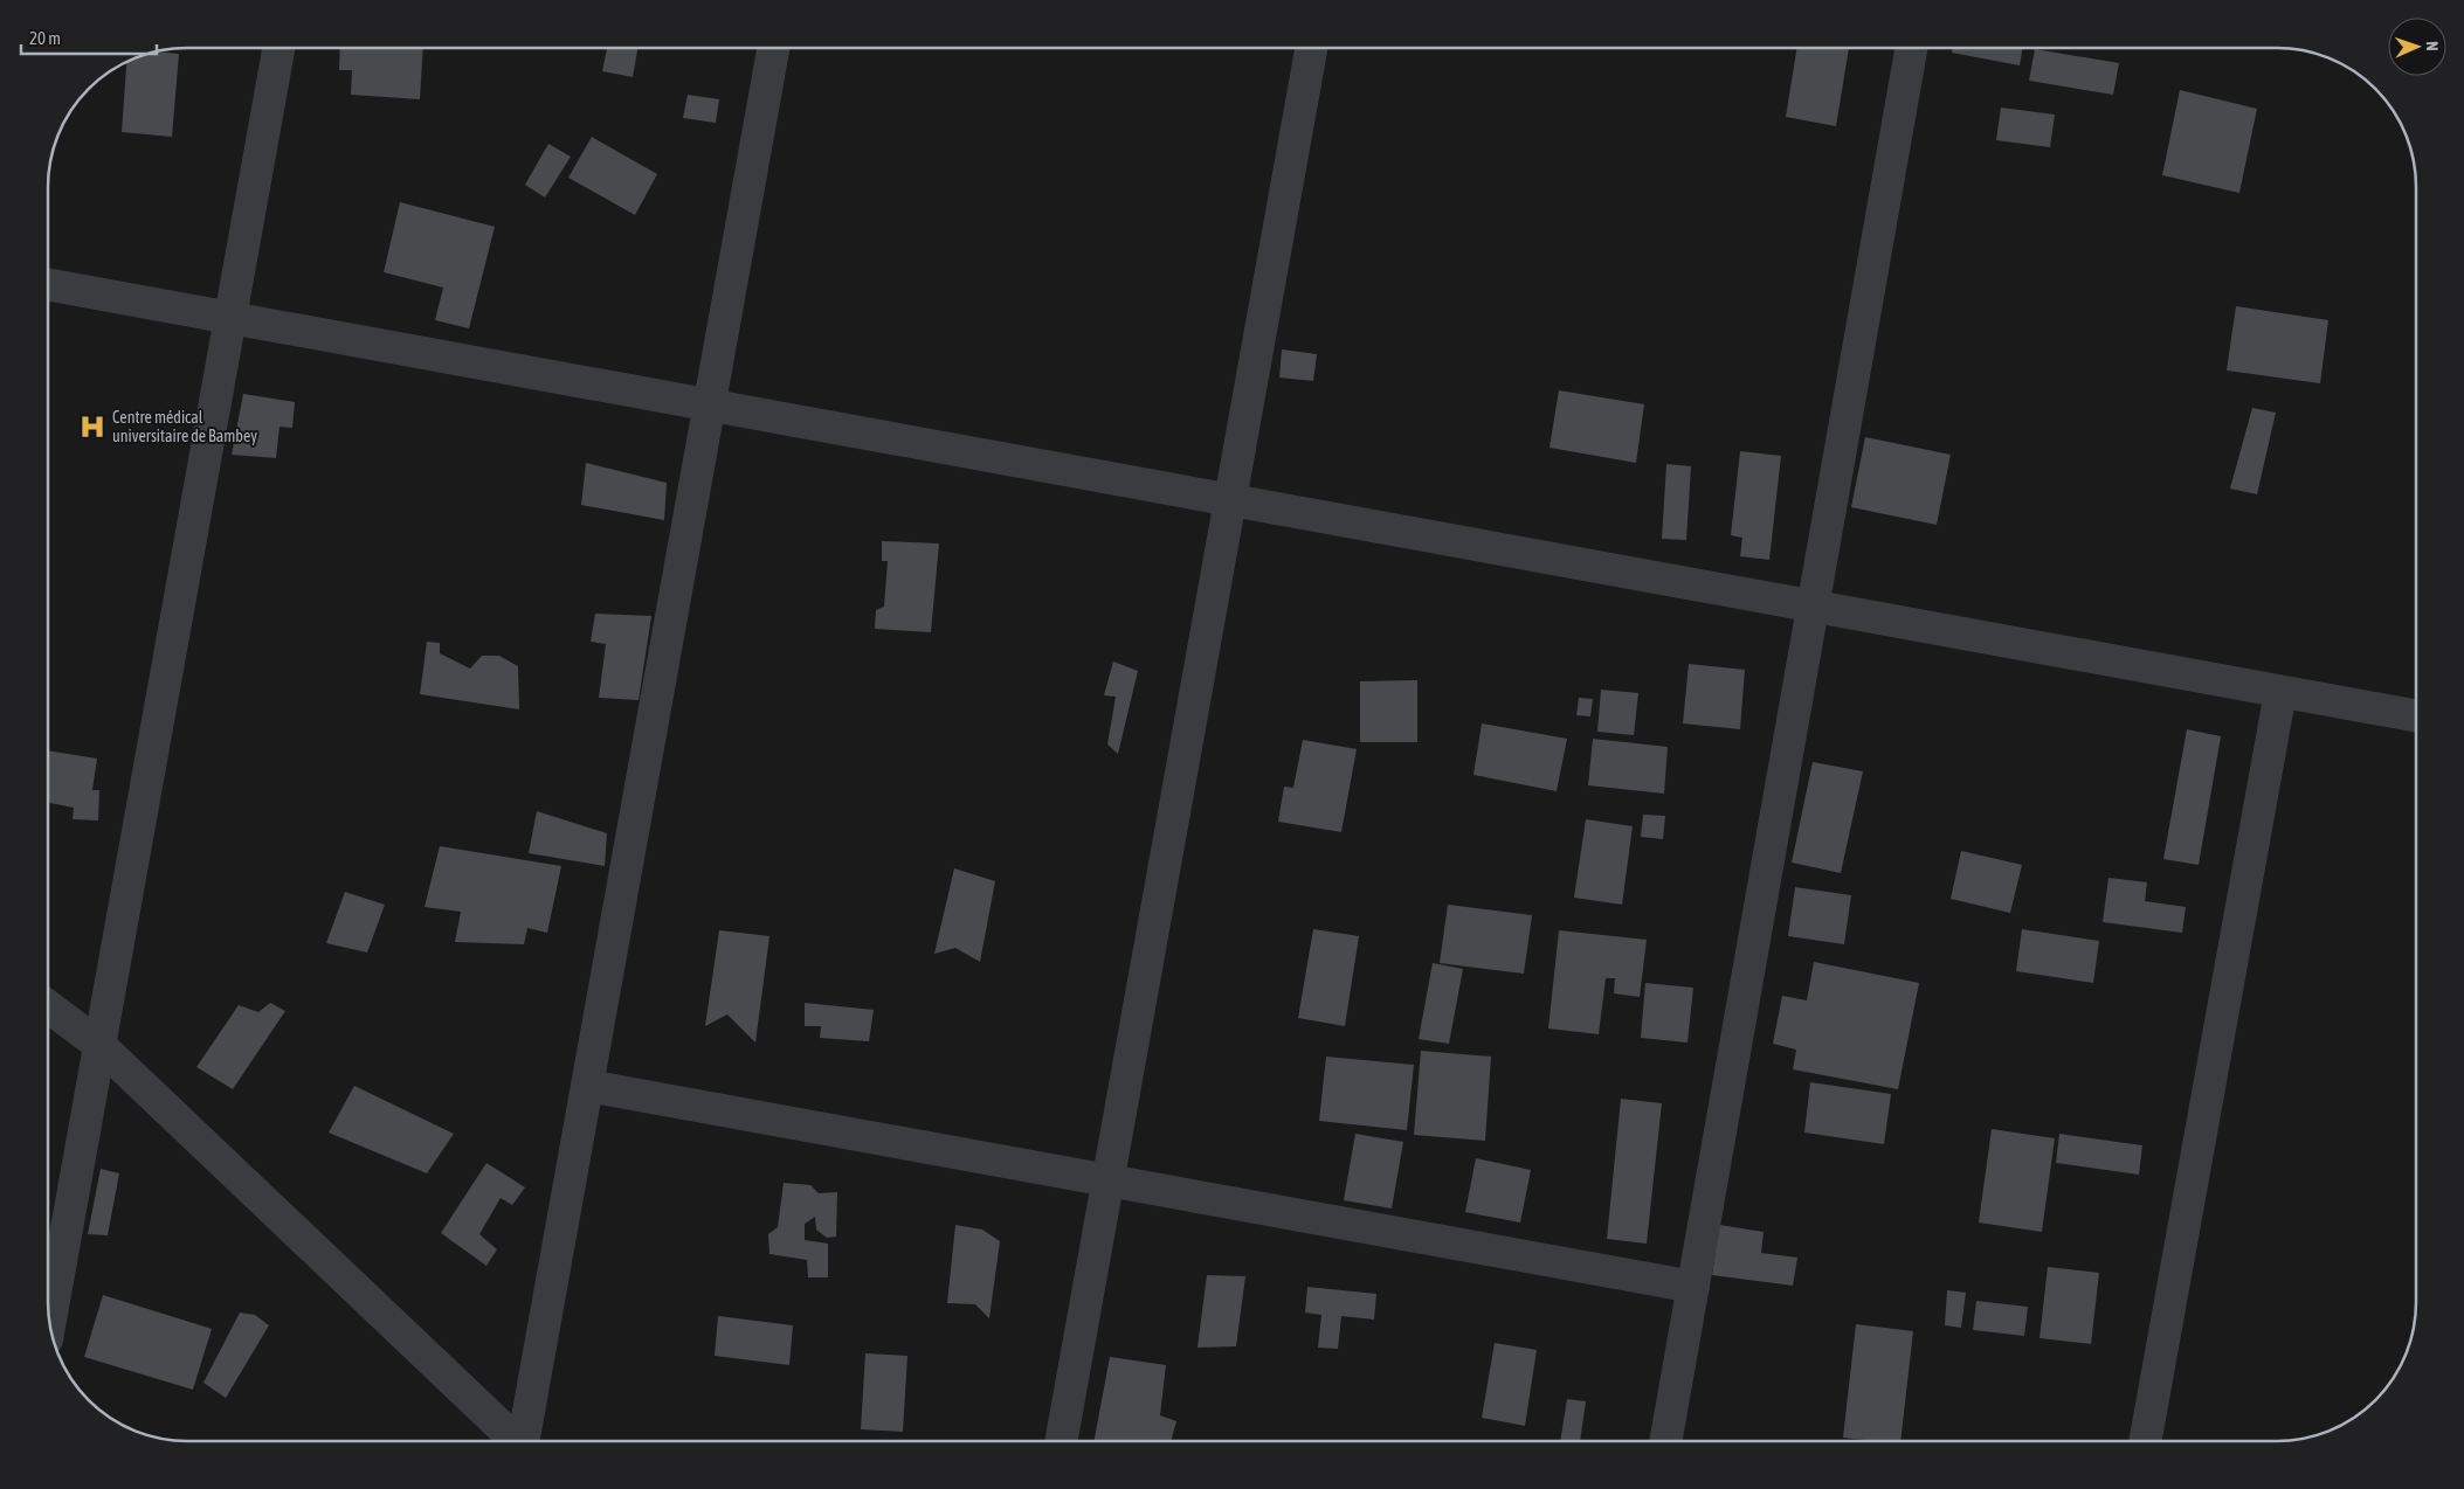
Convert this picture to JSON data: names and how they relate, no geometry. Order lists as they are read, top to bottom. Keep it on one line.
{"places":{"hospital":["Centre médical universitaire de Bambey"]},"scale_bar":"20 m","north":"right"}
